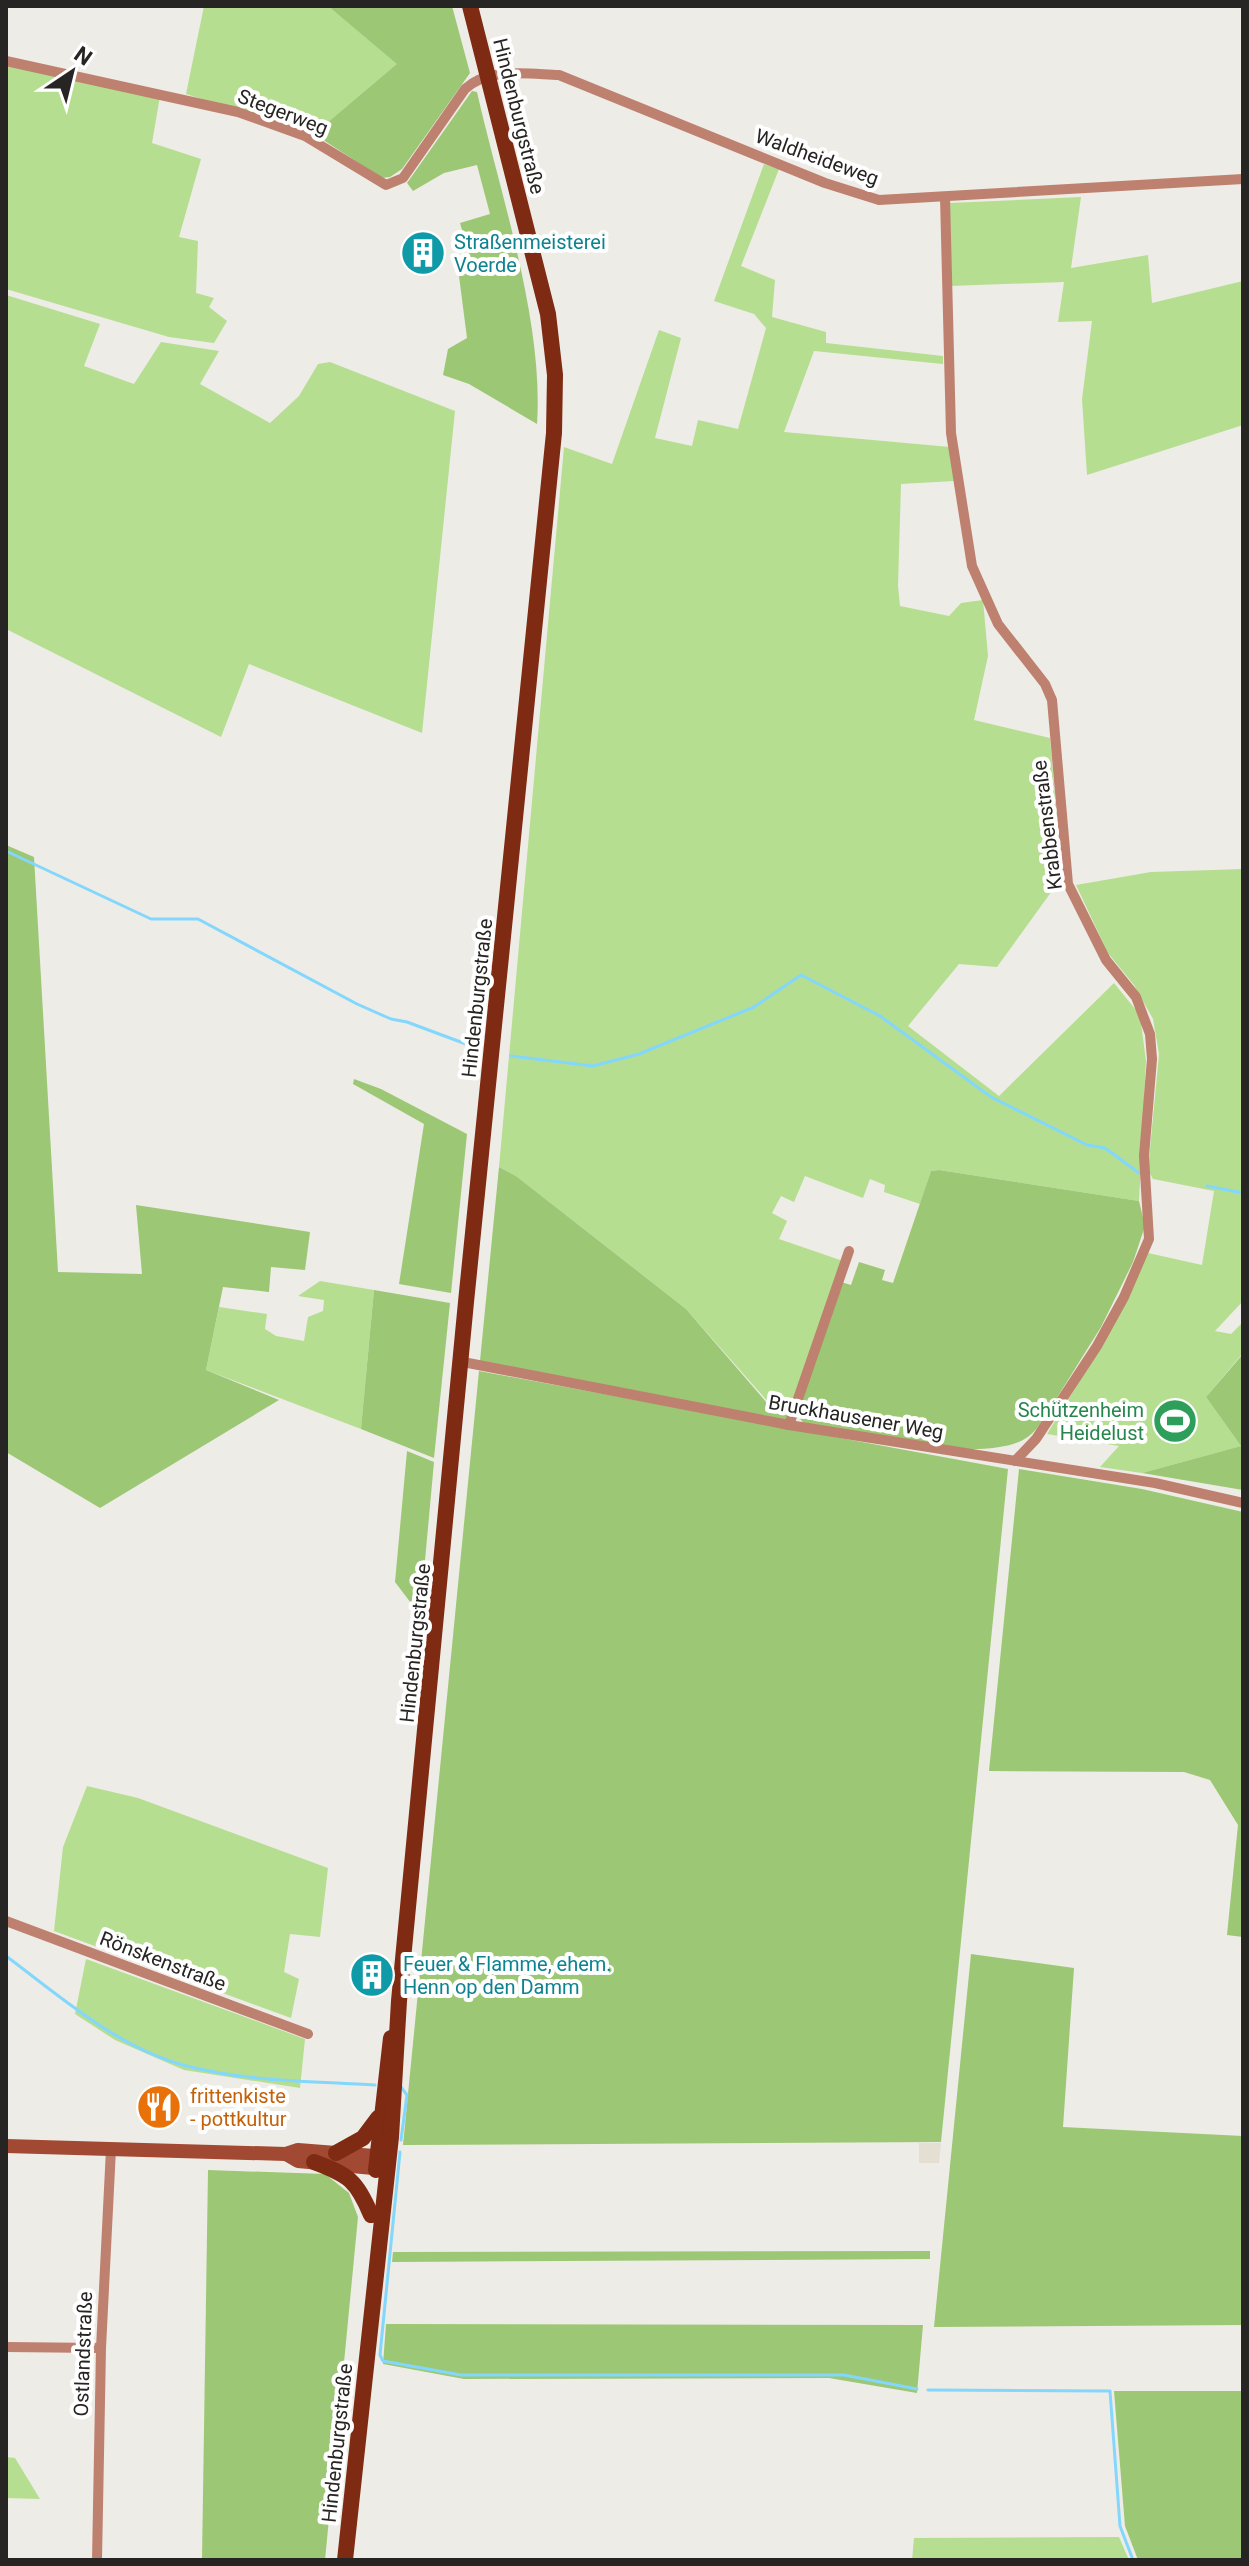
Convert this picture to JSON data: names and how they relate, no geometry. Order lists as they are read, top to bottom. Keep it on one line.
{"streets":{"main road":["Hindenburgstraße"],"street":["Stegerweg","Waldheideweg","Krabbenstraße","Bruckhausener Weg","Rönskenstraße","Ostlandstraße"]},"crossings":[["Stegerweg","Hindenburgstraße"],["Stegerweg","Waldheideweg"],["Hindenburgstraße","Waldheideweg"],["Hindenburgstraße","Bruckhausener Weg"],["Waldheideweg","Krabbenstraße"],["Krabbenstraße","Bruckhausener Weg"]],"places":{"building":["Straßenmeisterei Voerde","Feuer & Flamme, ehem. Henn op den Damm"],"sports":["Schützenheim Heidelust"],"restaurant":["frittenkiste - pottkultur"]},"north":"top right"}
